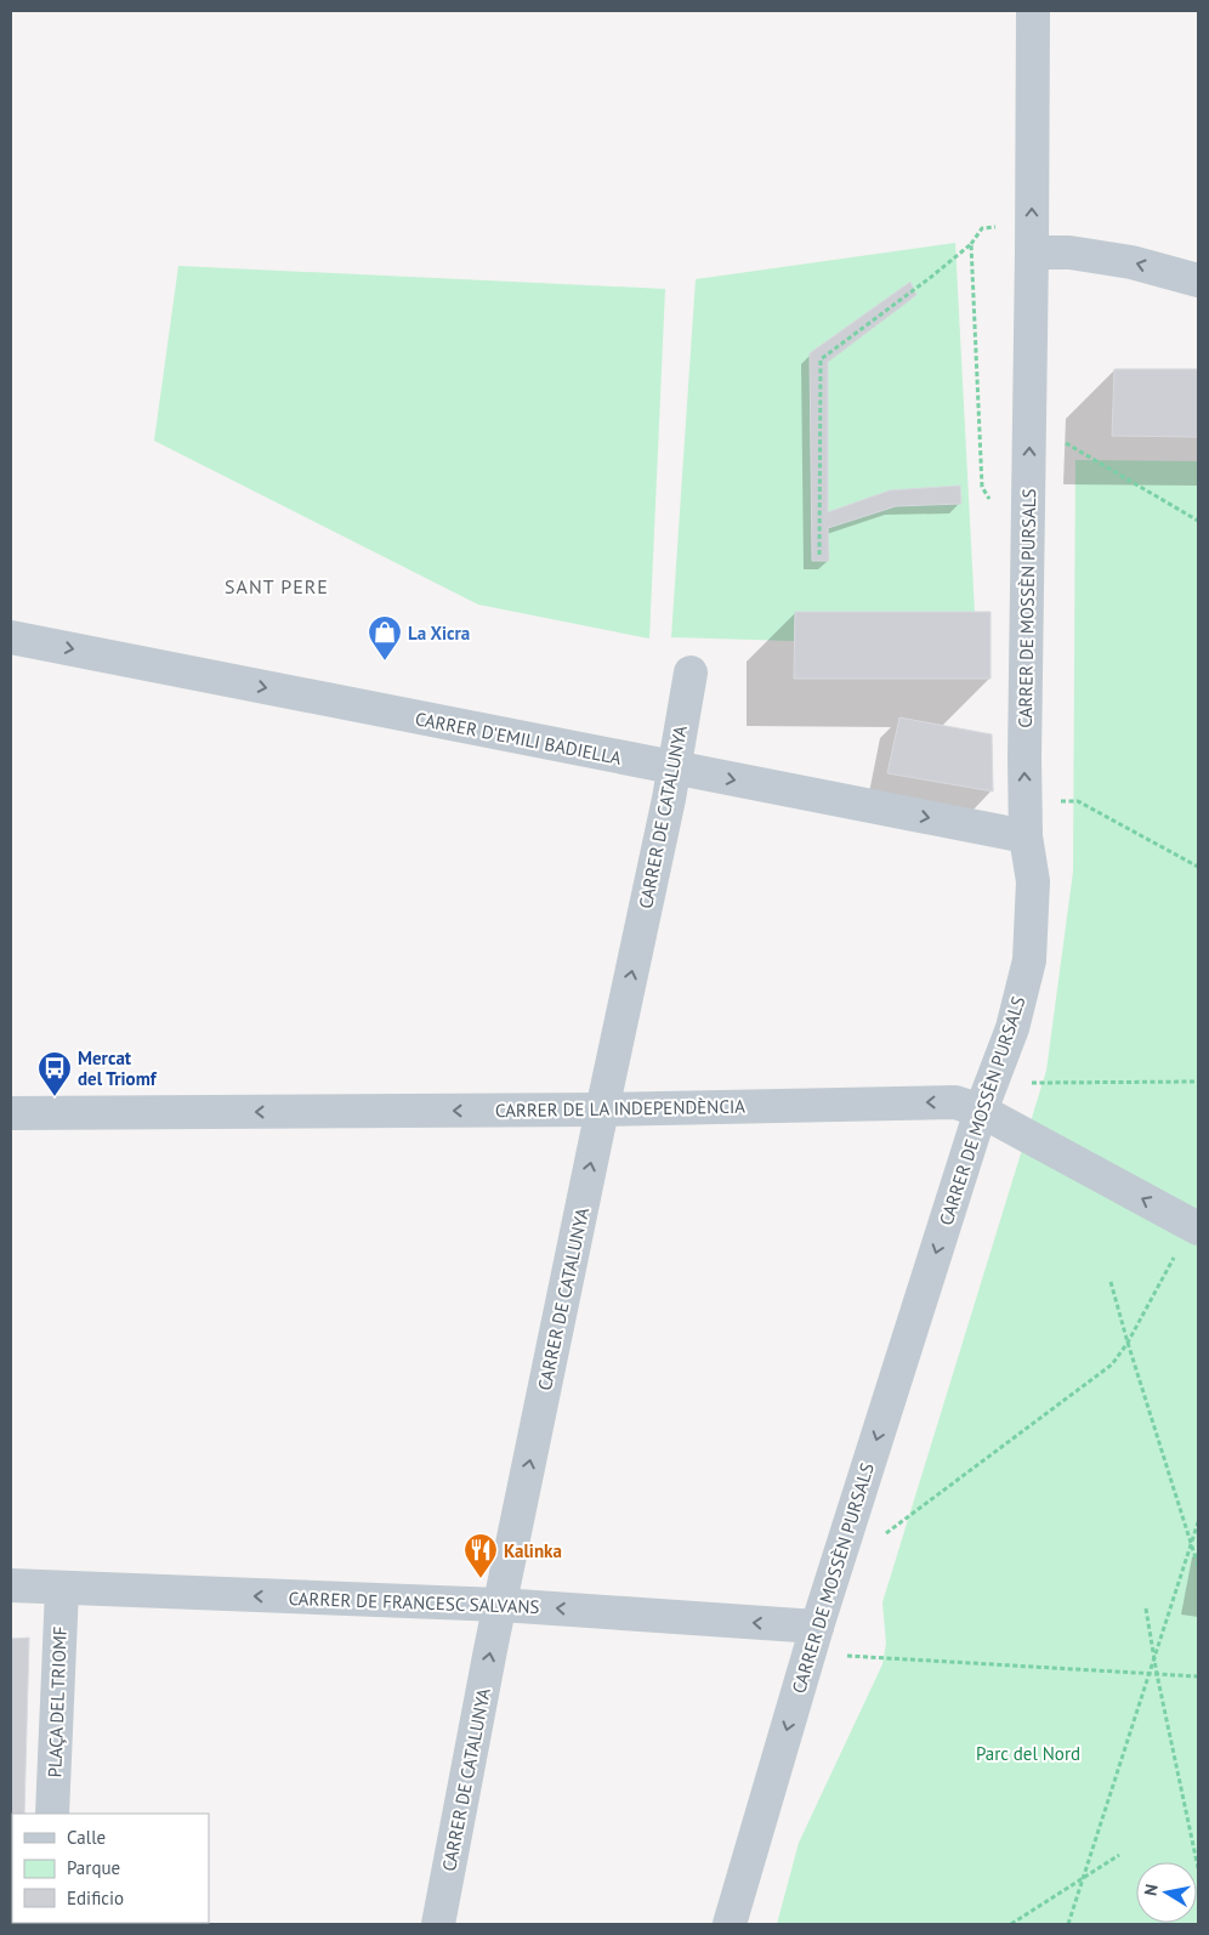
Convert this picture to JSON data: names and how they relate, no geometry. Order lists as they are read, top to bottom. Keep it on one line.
{"streets":{"street":["CARRER DE MOSSÈN PURSALS","CARRER D'EMILI BADIELLA","CARRER DE CATALUNYA","CARRER DE LA INDEPENDÈNCIA","CARRER DE FRANCESC SALVANS","PLAÇA DEL TRIOMF"]},"crossings":[["CARRER DE MOSSÈN PURSALS","CARRER D'EMILI BADIELLA"],["CARRER DE MOSSÈN PURSALS","CARRER DE LA INDEPENDÈNCIA"],["CARRER DE MOSSÈN PURSALS","CARRER DE FRANCESC SALVANS"],["CARRER D'EMILI BADIELLA","CARRER DE CATALUNYA"],["CARRER DE CATALUNYA","CARRER DE LA INDEPENDÈNCIA"],["CARRER DE CATALUNYA","CARRER DE FRANCESC SALVANS"],["CARRER DE FRANCESC SALVANS","PLAÇA DEL TRIOMF"]],"one_way":["CARRER D'EMILI BADIELLA","CARRER DE CATALUNYA","CARRER DE LA INDEPENDÈNCIA","CARRER DE FRANCESC SALVANS"],"districts":["SANT PERE"],"parks":["Parc del Nord"],"places":{"shop":["La Xicra"],"bus stop":["Mercat del Triomf"],"restaurant":["Kalinka"]},"legend":["Calle","Parque","Edificio"],"north":"left"}
